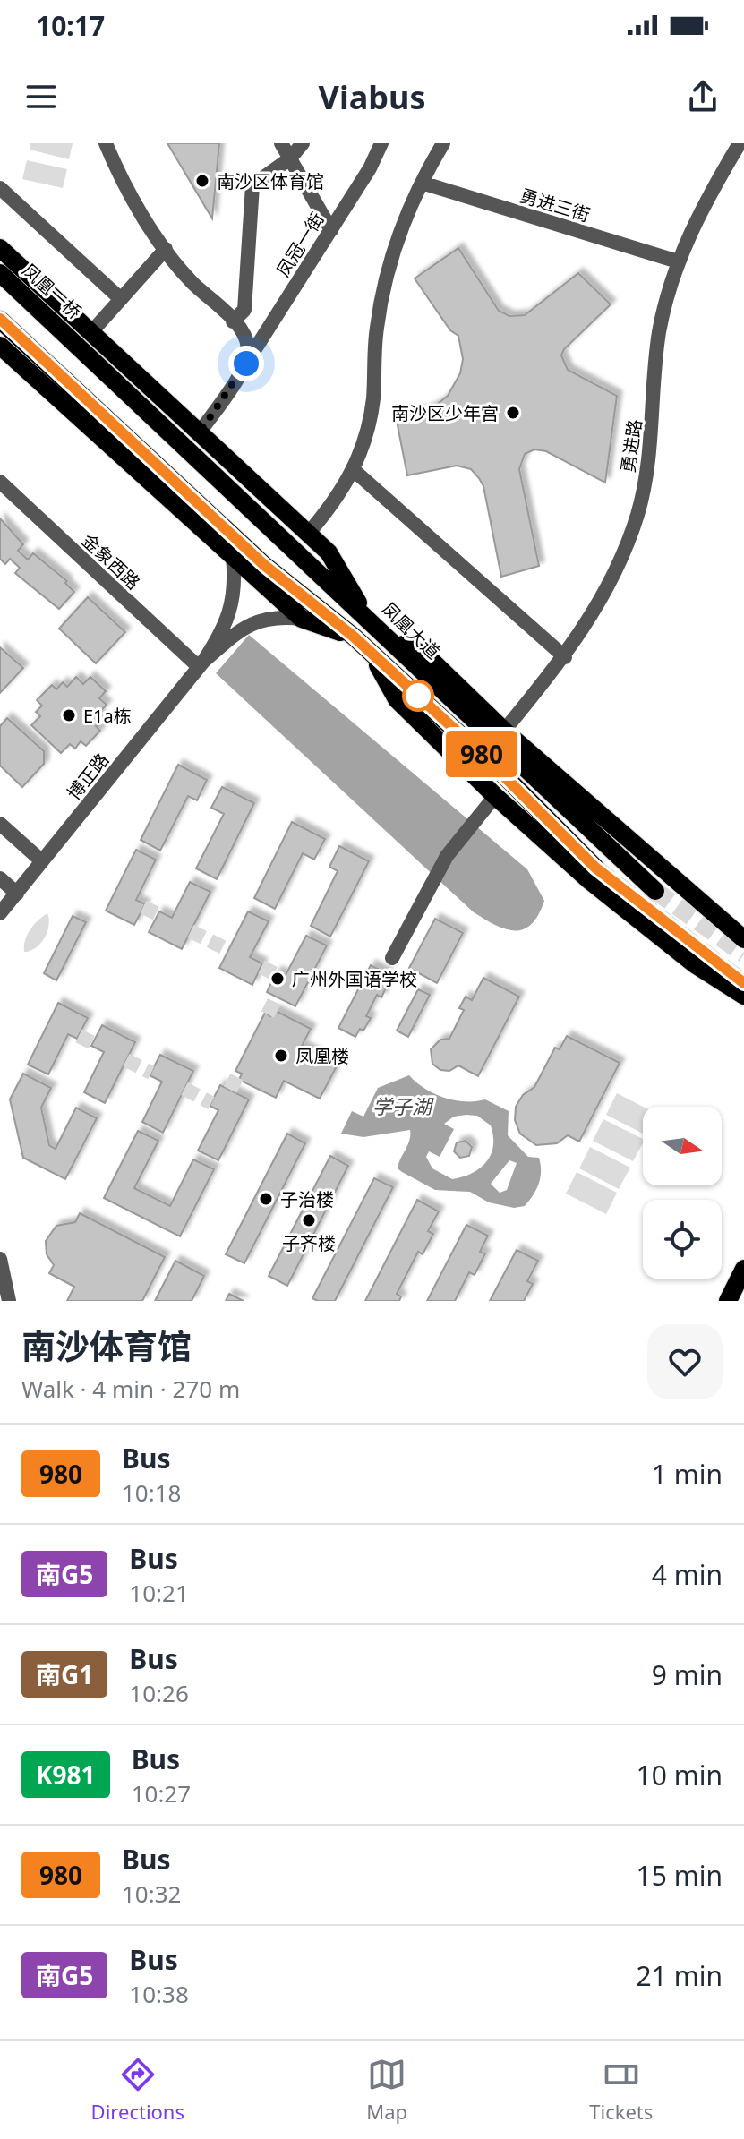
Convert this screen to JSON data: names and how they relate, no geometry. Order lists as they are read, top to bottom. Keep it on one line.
{"streets":{"main road":["凤凰一桥","凤凰大道"],"street":["勇进三街","凤冠一街","勇进路","金象西路","博正路"]},"crossings":[["勇进三街","勇进路"],["凤凰一桥","凤凰大道"],["金象西路","博正路"]],"water":["学子湖"],"places":["南沙区体育馆","南沙区少年宫","E1a栋","广州外国语学校","凤凰楼","子治楼","子齐楼"],"lines":["bus line 980"],"north":"right","page":{"status":"10:17","header":"Viabus","on_map":"980","heading":["南沙体育馆","Walk · 4 min · 270 m"],"list":[{"mark":"980","name":"Bus","note":"10:18","value":"1 min"},{"mark":"南G5","name":"Bus","note":"10:21","value":"4 min"},{"mark":"南G1","name":"Bus","note":"10:26","value":"9 min"},{"mark":"K981","name":"Bus","note":"10:27","value":"10 min"},{"mark":"980","name":"Bus","note":"10:32","value":"15 min"},{"mark":"南G5","name":"Bus","note":"10:38","value":"21 min"}],"tabs":["Directions","Map","Tickets"]}}
